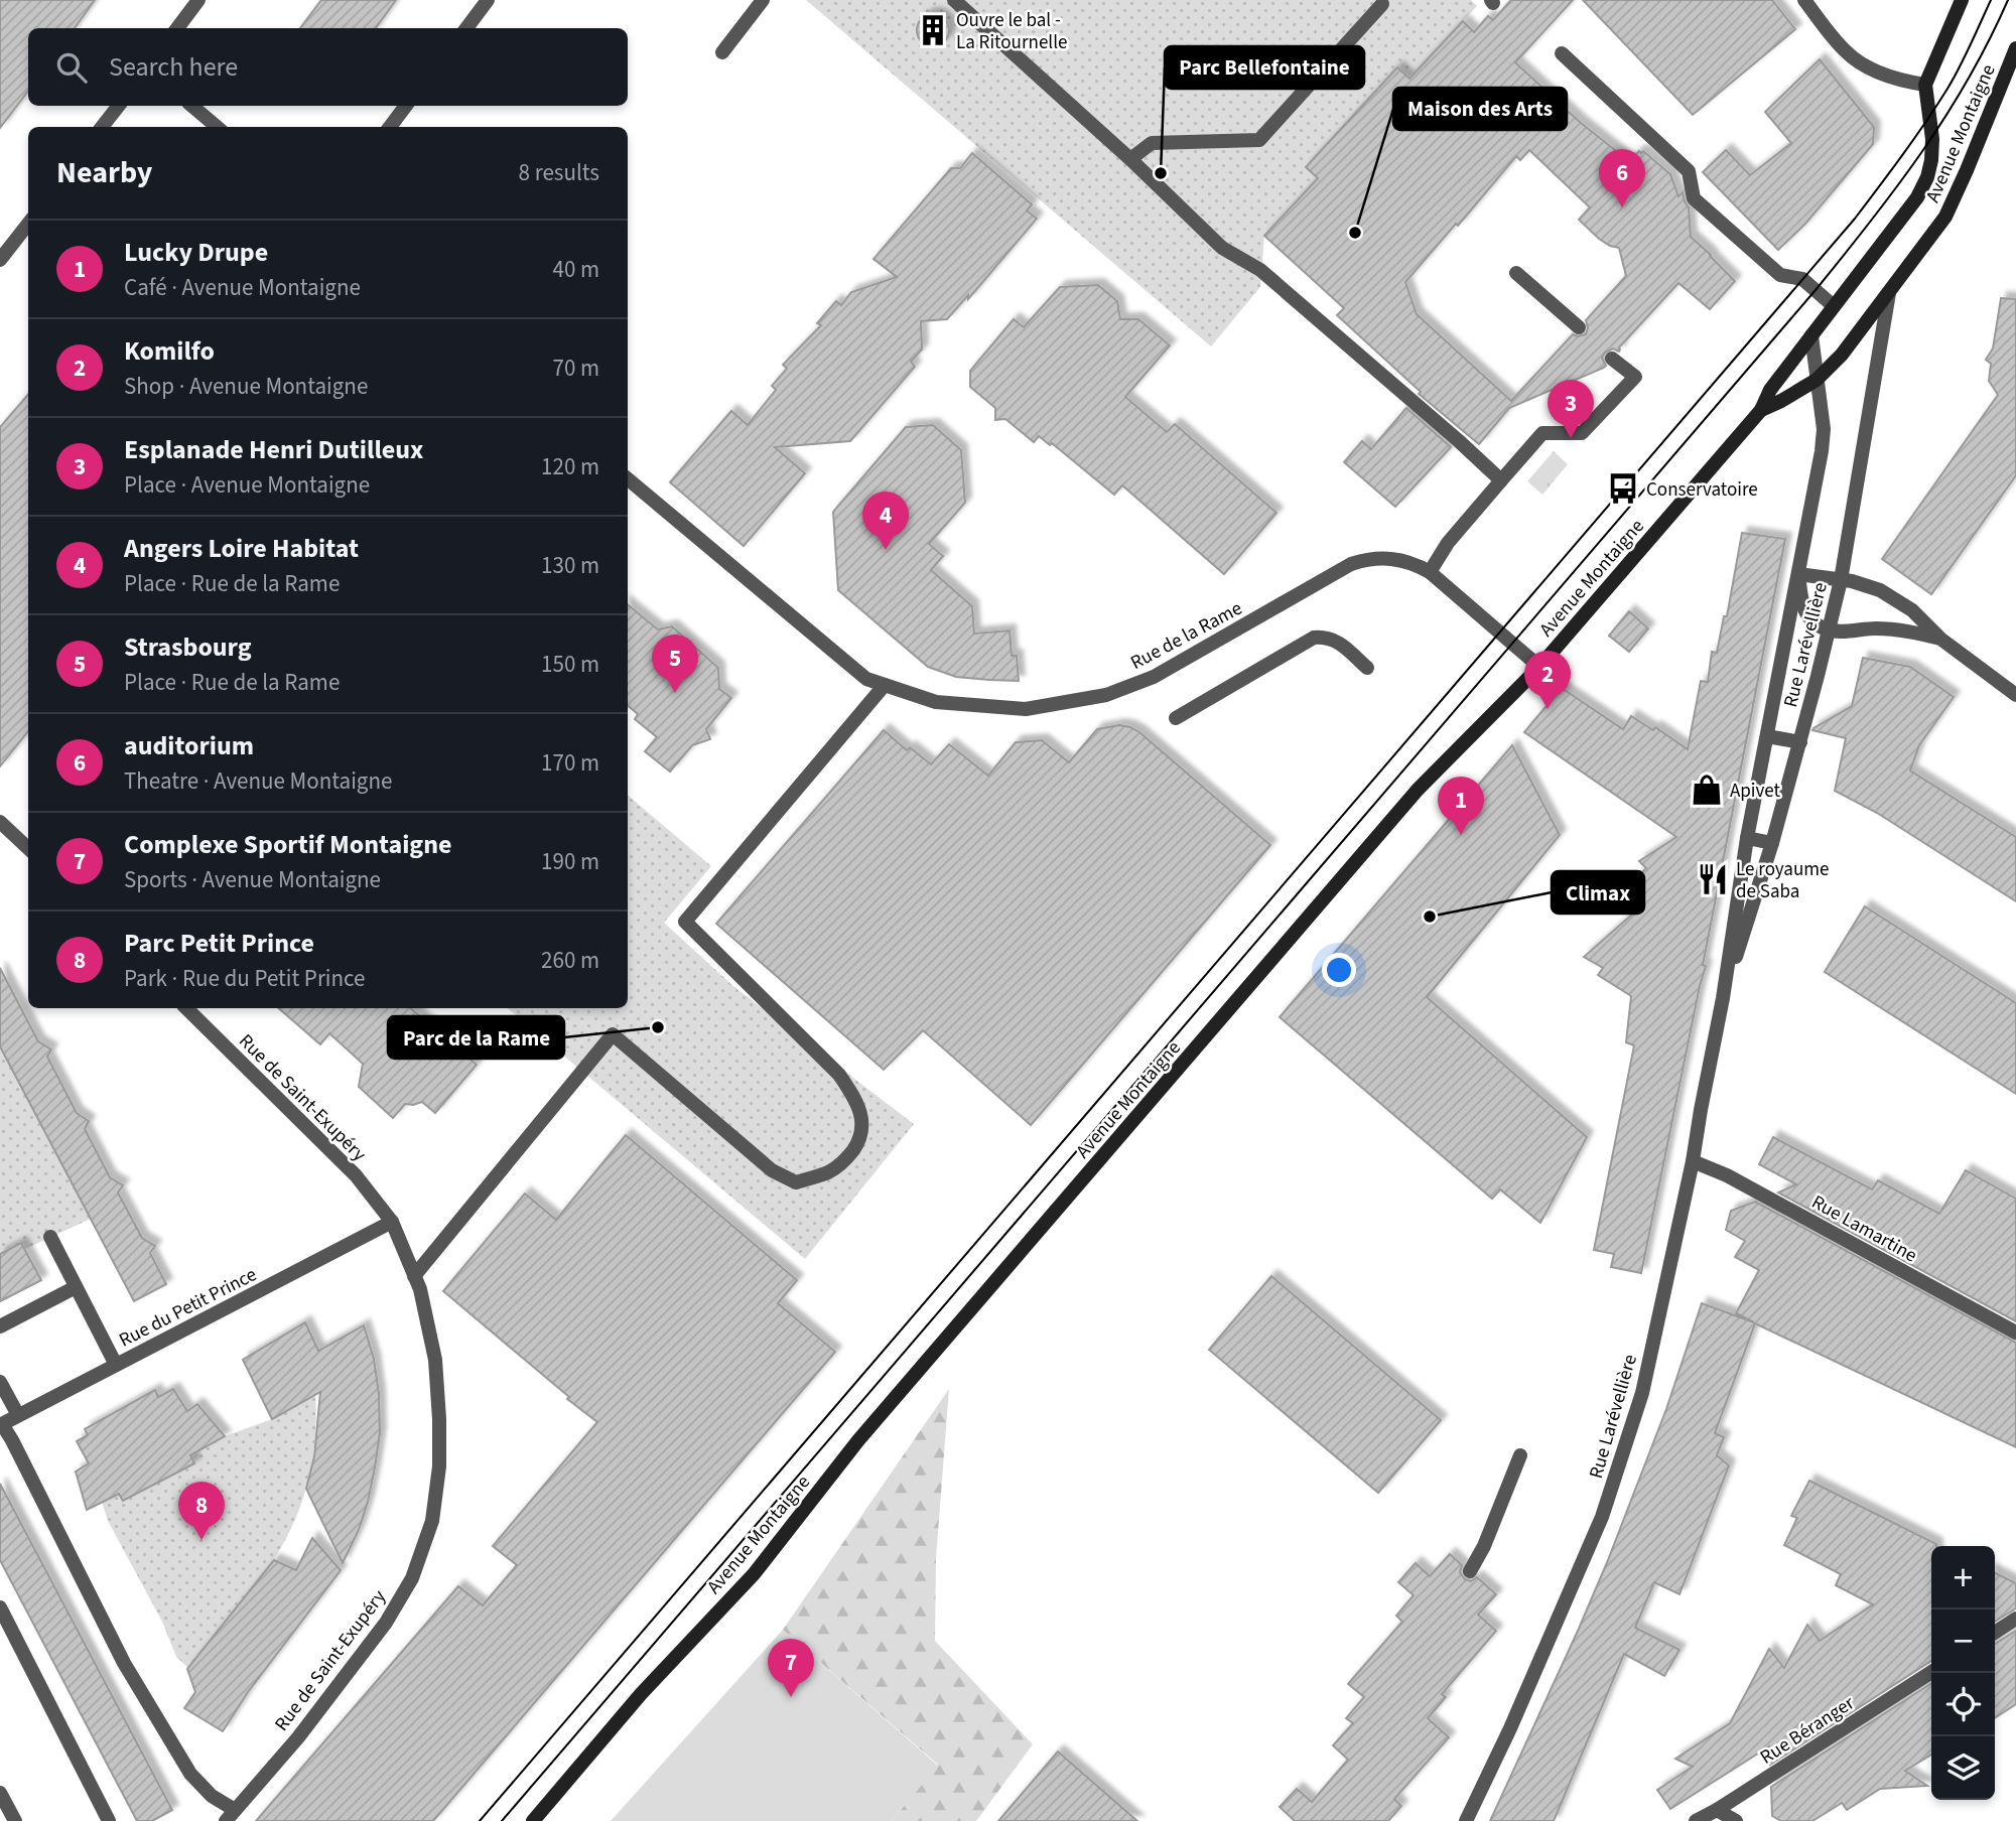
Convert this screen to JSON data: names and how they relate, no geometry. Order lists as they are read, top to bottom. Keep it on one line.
{"streets":{"main road":["Avenue Montaigne"],"street":["Rue de la Rame","Rue Larévellière","Rue de Saint-Exupéry","Rue Lamartine","Rue du Petit Prince","Rue Béranger"]},"crossings":[["Avenue Montaigne","Rue de la Rame"],["Avenue Montaigne","Rue Larévellière"],["Rue Larévellière","Rue Lamartine"],["Rue de Saint-Exupéry","Rue du Petit Prince"]],"places":{"building":["Ouvre le bal - La Ritournelle"],"other":["Parc Bellefontaine","Maison des Arts","Climax","Parc de la Rame"],"bus stop":["Conservatoire"],"shop":["Apivet"],"restaurant":["Le royaume de Saba"]},"page":{"search":"Search here","heading":["Nearby","8 results"],"pins":["6","3","4","5","2","1","8","7"],"list":[{"mark":"1","name":"Lucky Drupe","note":"Café · Avenue Montaigne","value":"40 m"},{"mark":"2","name":"Komilfo","note":"Shop · Avenue Montaigne","value":"70 m"},{"mark":"3","name":"Esplanade Henri Dutilleux","note":"Place · Avenue Montaigne","value":"120 m"},{"mark":"4","name":"Angers Loire Habitat","note":"Place · Rue de la Rame","value":"130 m"},{"mark":"5","name":"Strasbourg","note":"Place · Rue de la Rame","value":"150 m"},{"mark":"6","name":"auditorium","note":"Theatre · Avenue Montaigne","value":"170 m"},{"mark":"7","name":"Complexe Sportif Montaigne","note":"Sports · Avenue Montaigne","value":"190 m"},{"mark":"8","name":"Parc Petit Prince","note":"Park · Rue du Petit Prince","value":"260 m"}],"map_buttons":["+","−"]}}
